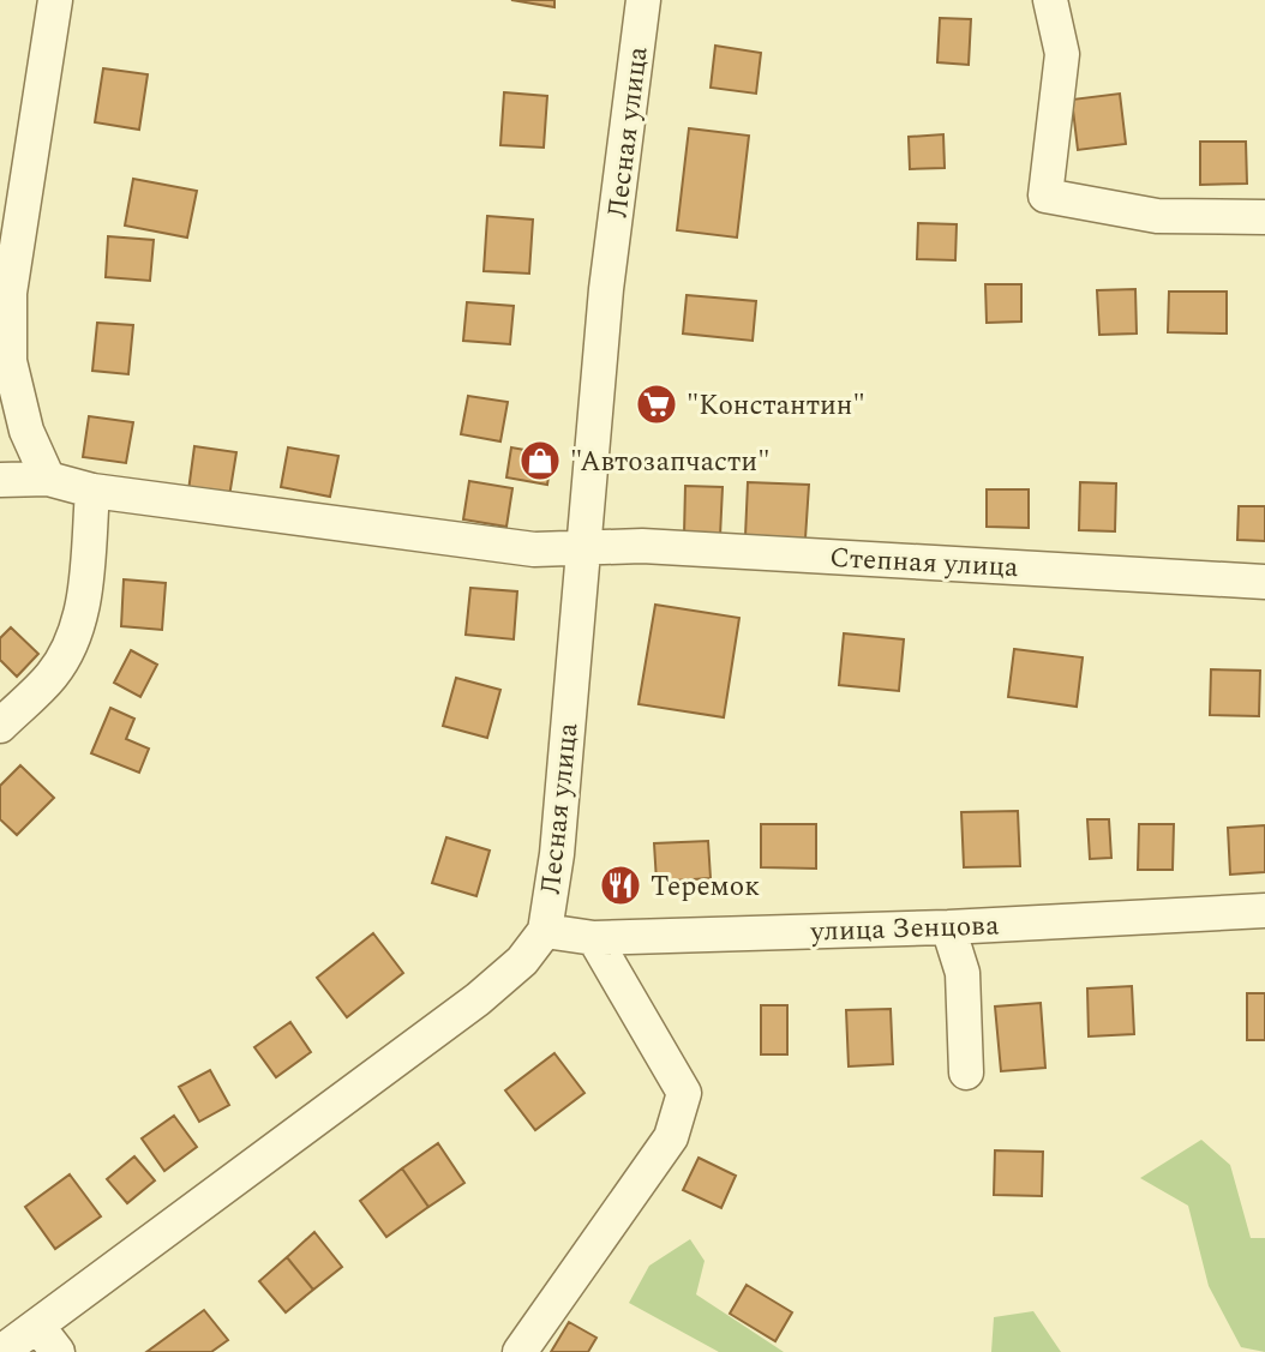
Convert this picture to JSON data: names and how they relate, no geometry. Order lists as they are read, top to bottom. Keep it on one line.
{"streets":{"street":["Лесная улица","Степная улица","улица Зенцова"]},"crossings":[["Лесная улица","Степная улица"],["Лесная улица","улица Зенцова"]],"places":{"supermarket":["\"Константин\""],"shop":["\"Автозапчасти\""],"restaurant":["Теремок"]}}
